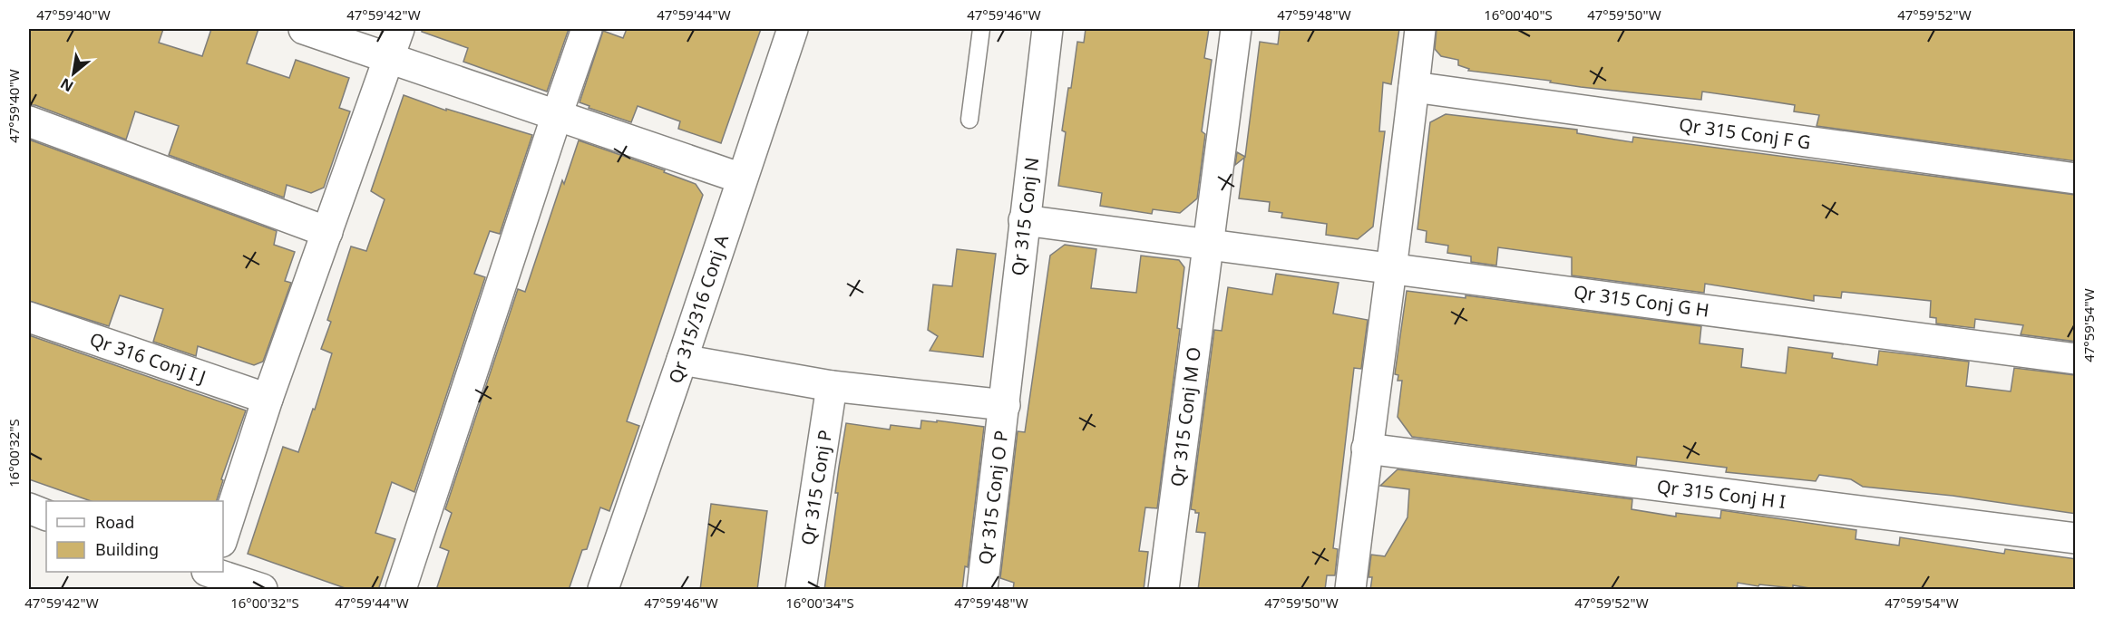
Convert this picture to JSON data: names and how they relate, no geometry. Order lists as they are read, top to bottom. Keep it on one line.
{"streets":{"street":["Qr 315 Conj F G","Qr 315 Conj N","Qr 315 Conj G H","Qr 315/316 Conj A","Qr 316 Conj I J","Qr 315 Conj M O","Qr 315 Conj P","Qr 315 Conj H I","Qr 315 Conj O P"]},"crossings":[["Qr 315 Conj N","Qr 315 Conj G H"],["Qr 315 Conj N","Qr 315 Conj O P"],["Qr 315 Conj G H","Qr 315 Conj M O"]],"legend":["Road","Building"],"north":"bottom left","coordinates":["47°59'40\"W","47°59'42\"W","47°59'44\"W","47°59'46\"W","47°59'48\"W","16°00'40\"S","47°59'50\"W","47°59'52\"W","47°59'54\"W","16°00'32\"S","16°00'34\"S"]}
